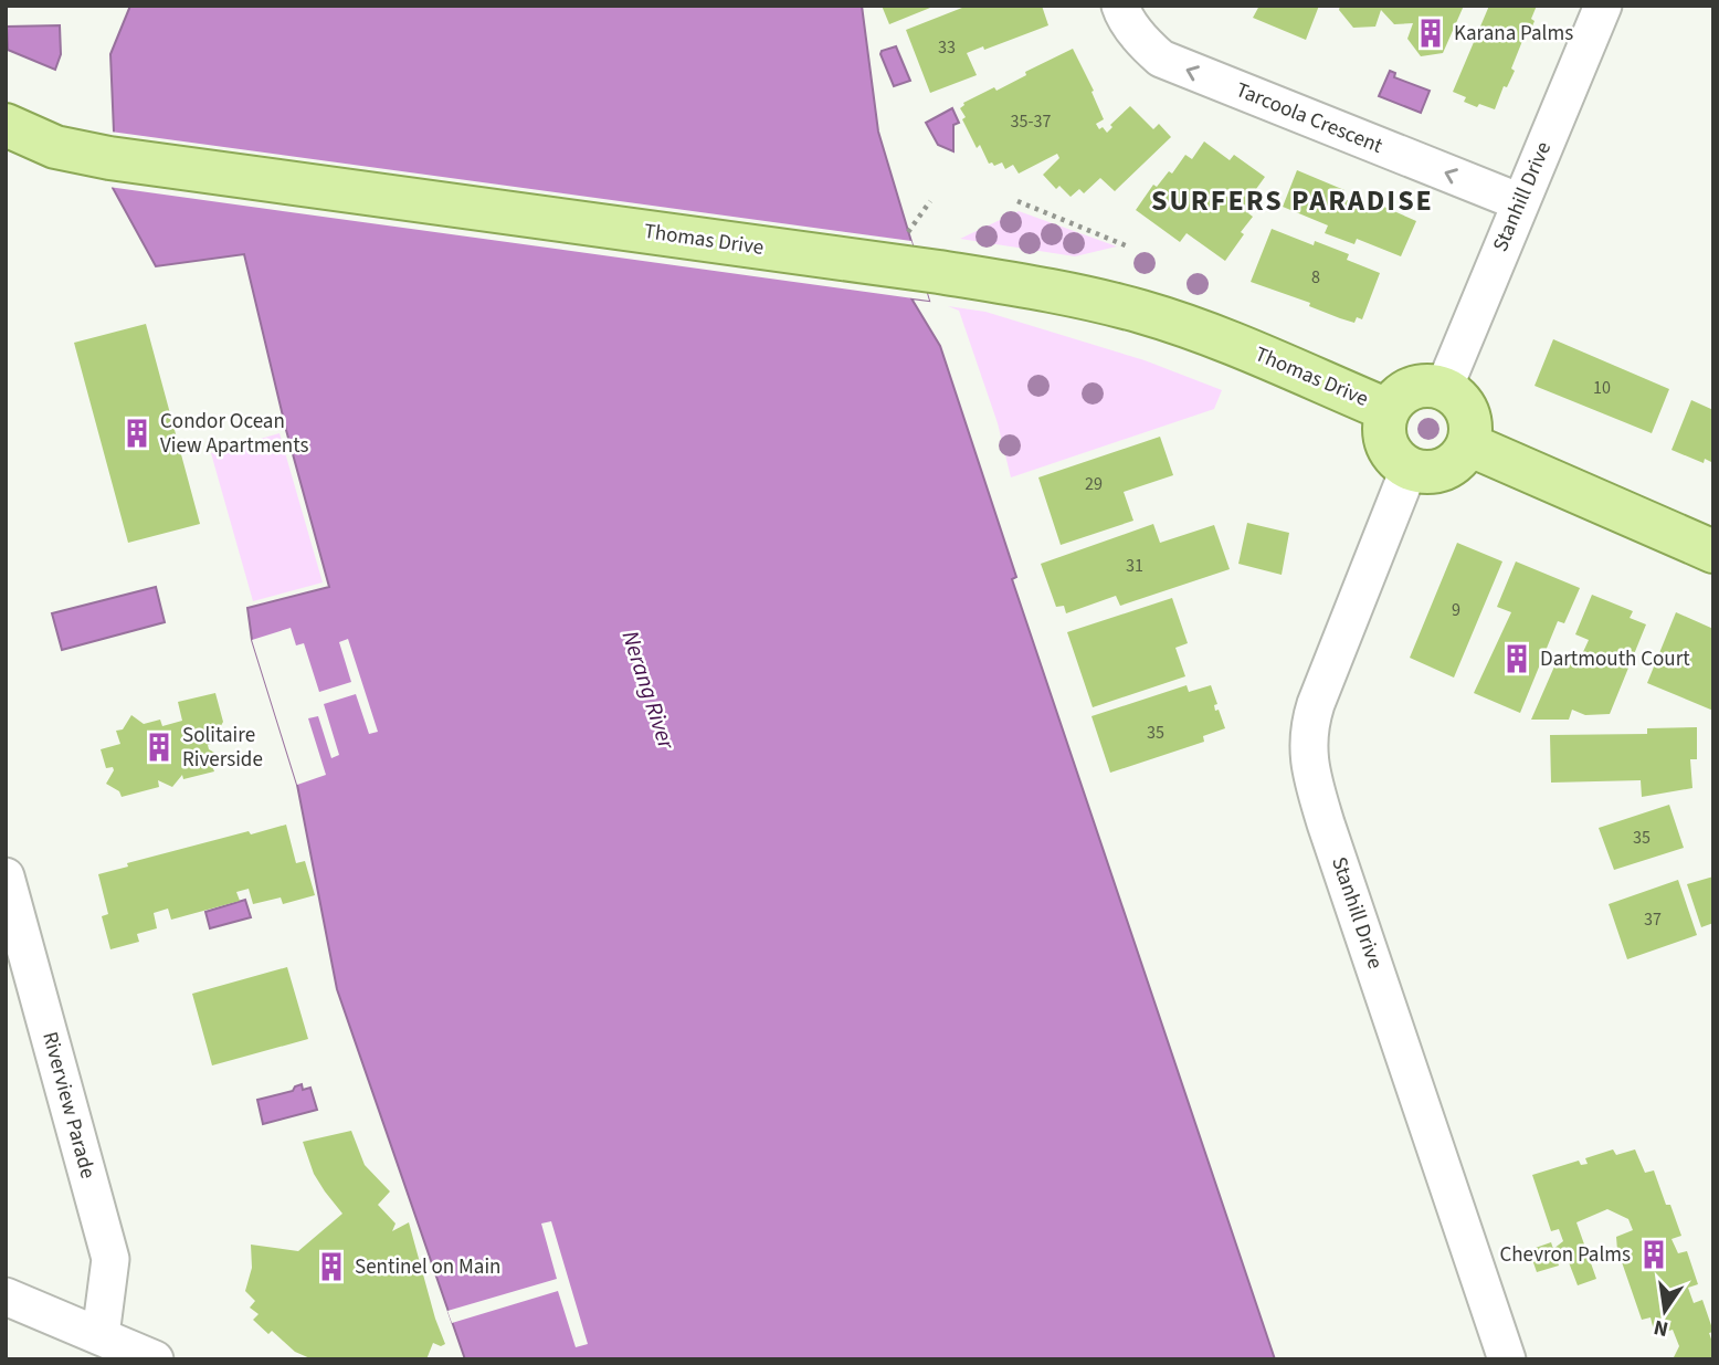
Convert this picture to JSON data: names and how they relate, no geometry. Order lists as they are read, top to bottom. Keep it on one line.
{"streets":{"main road":["Thomas Drive"],"street":["Tarcoola Crescent","Stanhill Drive","Riverview Parade"]},"crossings":[["Tarcoola Crescent","Stanhill Drive"],["Stanhill Drive","Thomas Drive"]],"one_way":["Tarcoola Crescent"],"districts":["SURFERS PARADISE"],"water":["Nerang River"],"places":{"building":["Karana Palms","Condor Ocean View Apartments","Dartmouth Court","Solitaire Riverside","Chevron Palms","Sentinel on Main"]},"house_numbers":["33","35-37","8","10","29","31","9","35","35","37"],"north":"bottom"}
